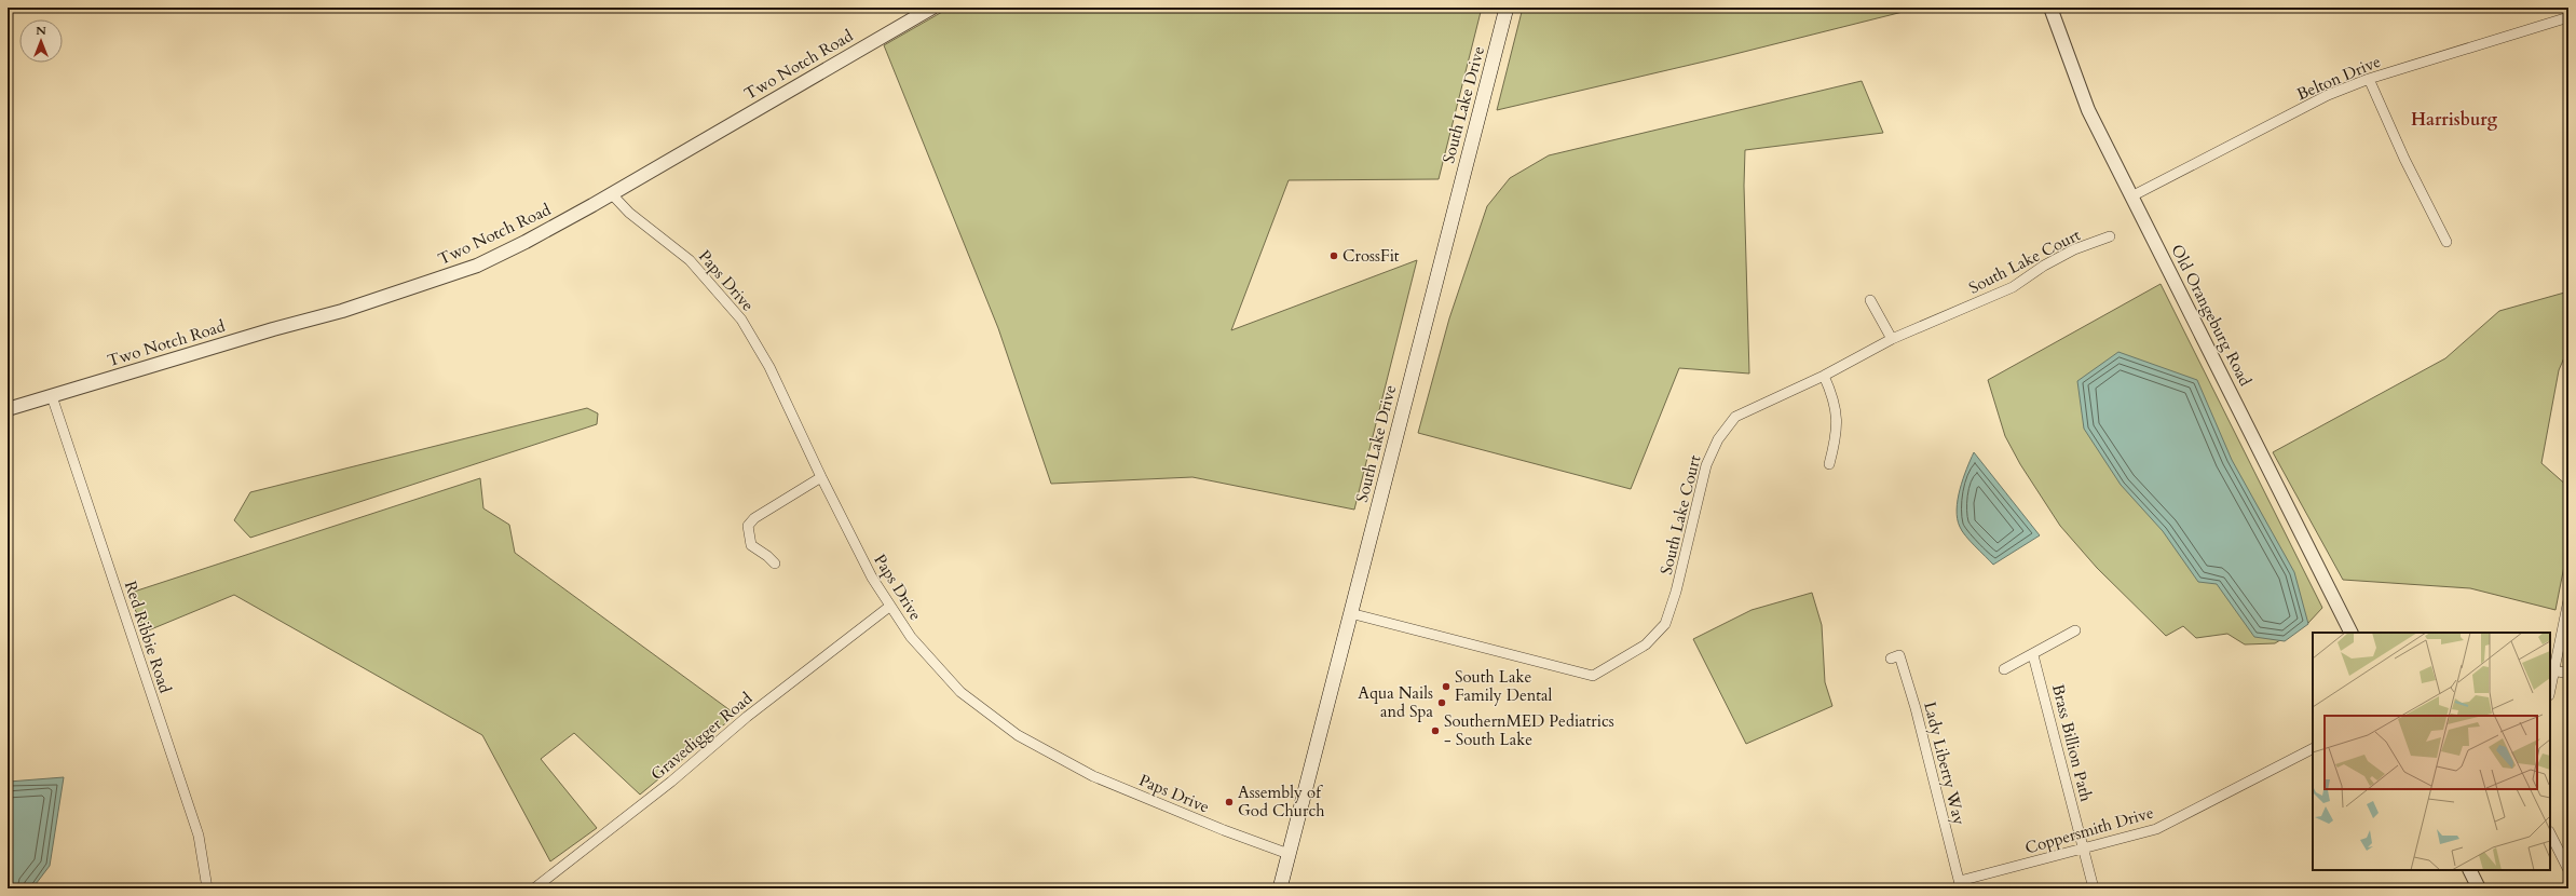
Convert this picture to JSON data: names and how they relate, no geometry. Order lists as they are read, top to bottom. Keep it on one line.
{"streets":{"main road":["South Lake Drive"],"street":["Two Notch Road","Belton Drive","South Lake Court","Paps Drive","Old Orangeburg Road","Red Ribbie Road","Gravedigger Road","Brass Billion Path","Lady Liberty Way","Coppersmith Drive"]},"crossings":[["Two Notch Road","Paps Drive"],["Two Notch Road","Red Ribbie Road"],["Belton Drive","Old Orangeburg Road"],["South Lake Drive","South Lake Court"],["South Lake Drive","Paps Drive"],["Paps Drive","Gravedigger Road"],["Brass Billion Path","Coppersmith Drive"],["Lady Liberty Way","Coppersmith Drive"]],"districts":["Harrisburg"],"places":["CrossFit","South Lake Family Dental","Aqua Nails and Spa","SouthernMED Pediatrics - South Lake","Assembly of God Church"],"north":"top"}
